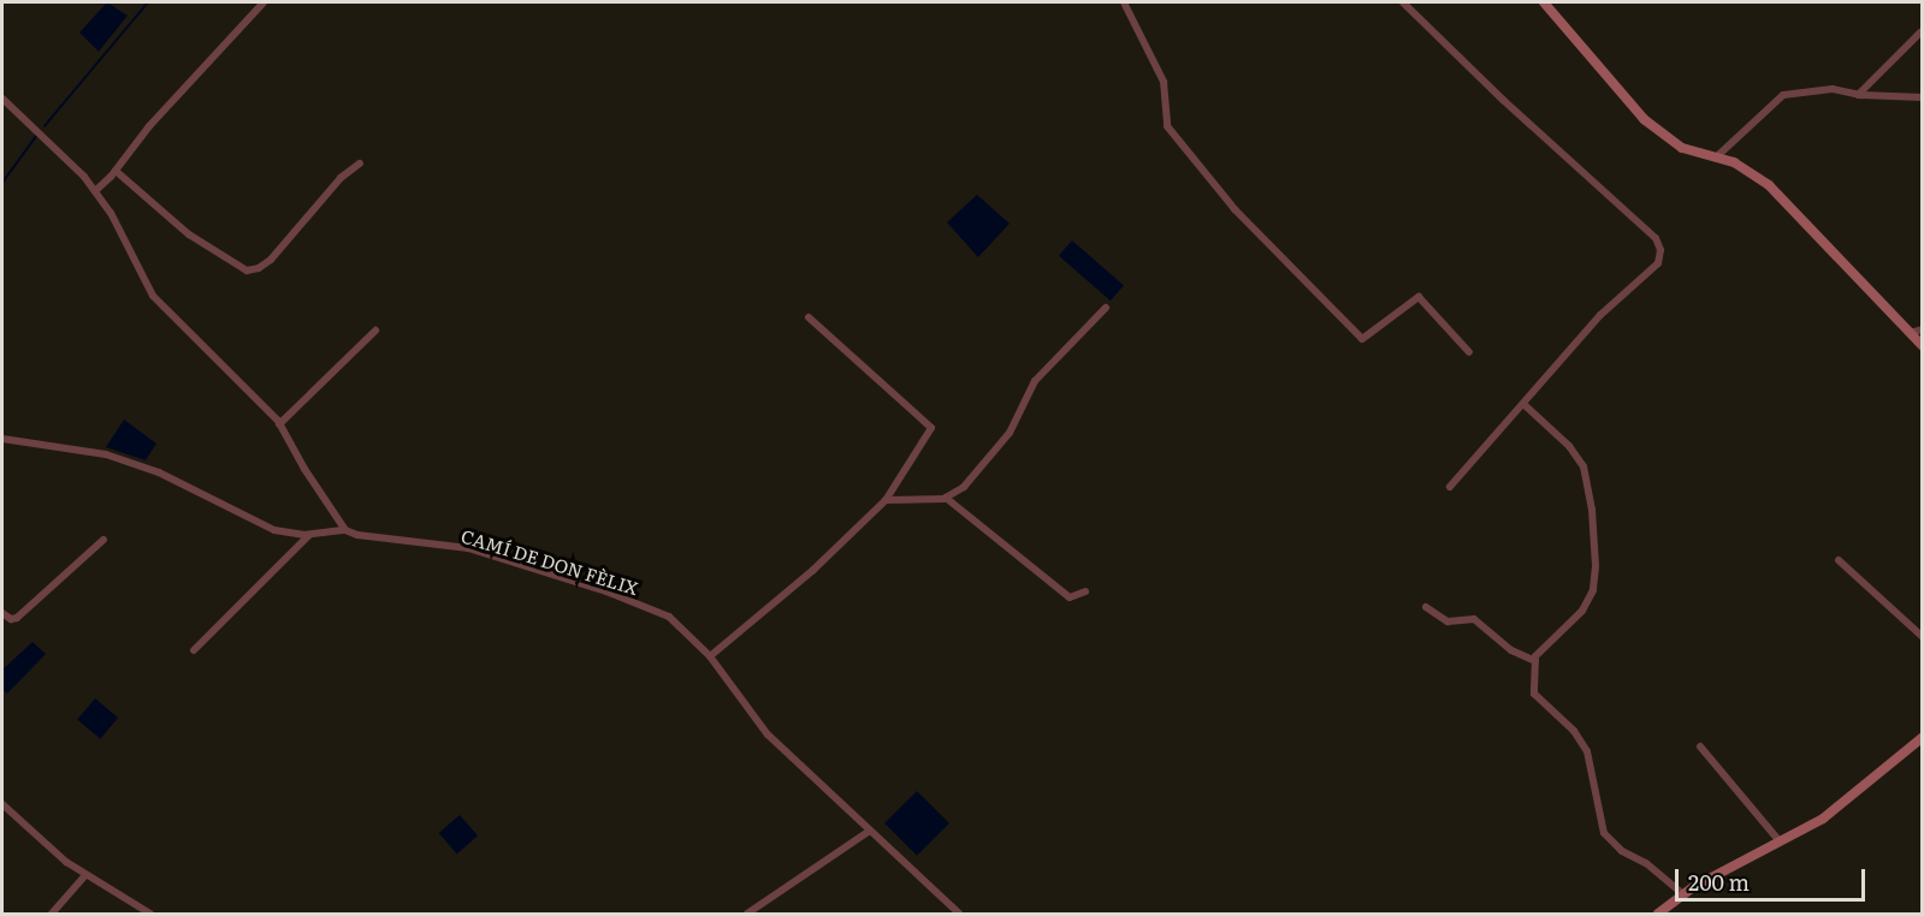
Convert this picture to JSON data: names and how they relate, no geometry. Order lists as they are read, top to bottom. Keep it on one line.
{"streets":{"street":["CAMÍ DE DON FÈLIX"]},"scale_bar":"200 m"}
